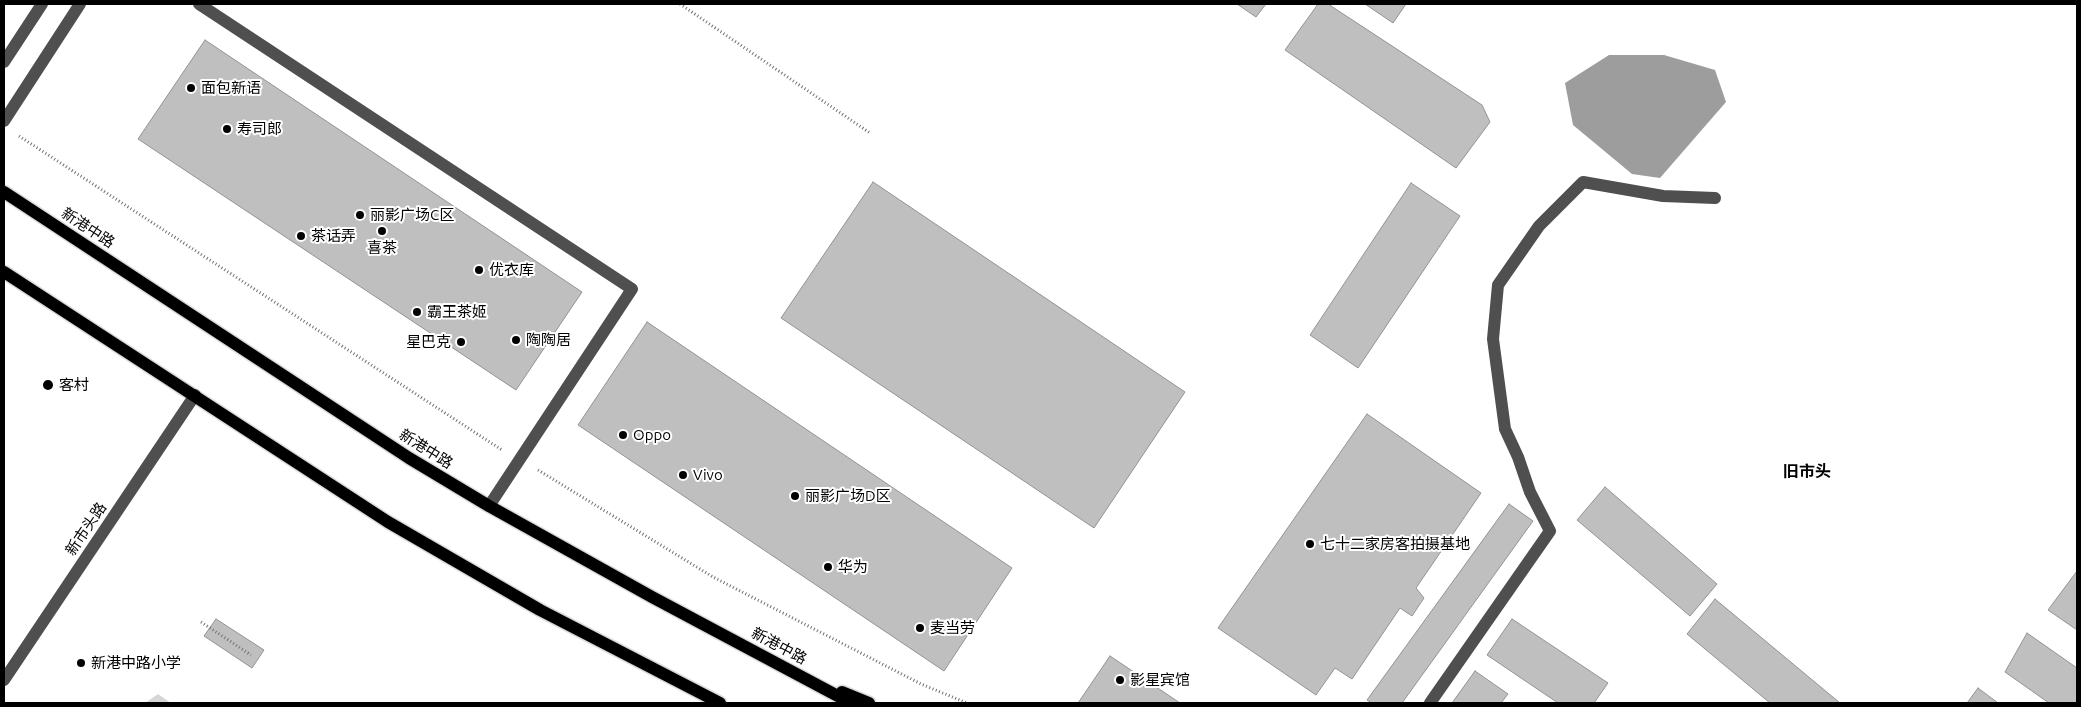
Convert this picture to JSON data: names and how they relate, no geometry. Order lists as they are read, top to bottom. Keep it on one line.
{"streets":{"main road":["新港中路"],"street":["新市头路"]},"districts":["旧市头"],"places":["面包新语","寿司郎","丽影广场C区","喜茶","茶话弄","优衣库","霸王茶姬","陶陶居","星巴克","客村","Oppo","Vivo","丽影广场D区","七十二家房客拍摄基地","华为","麦当劳","新港中路小学","影星宾馆"]}
